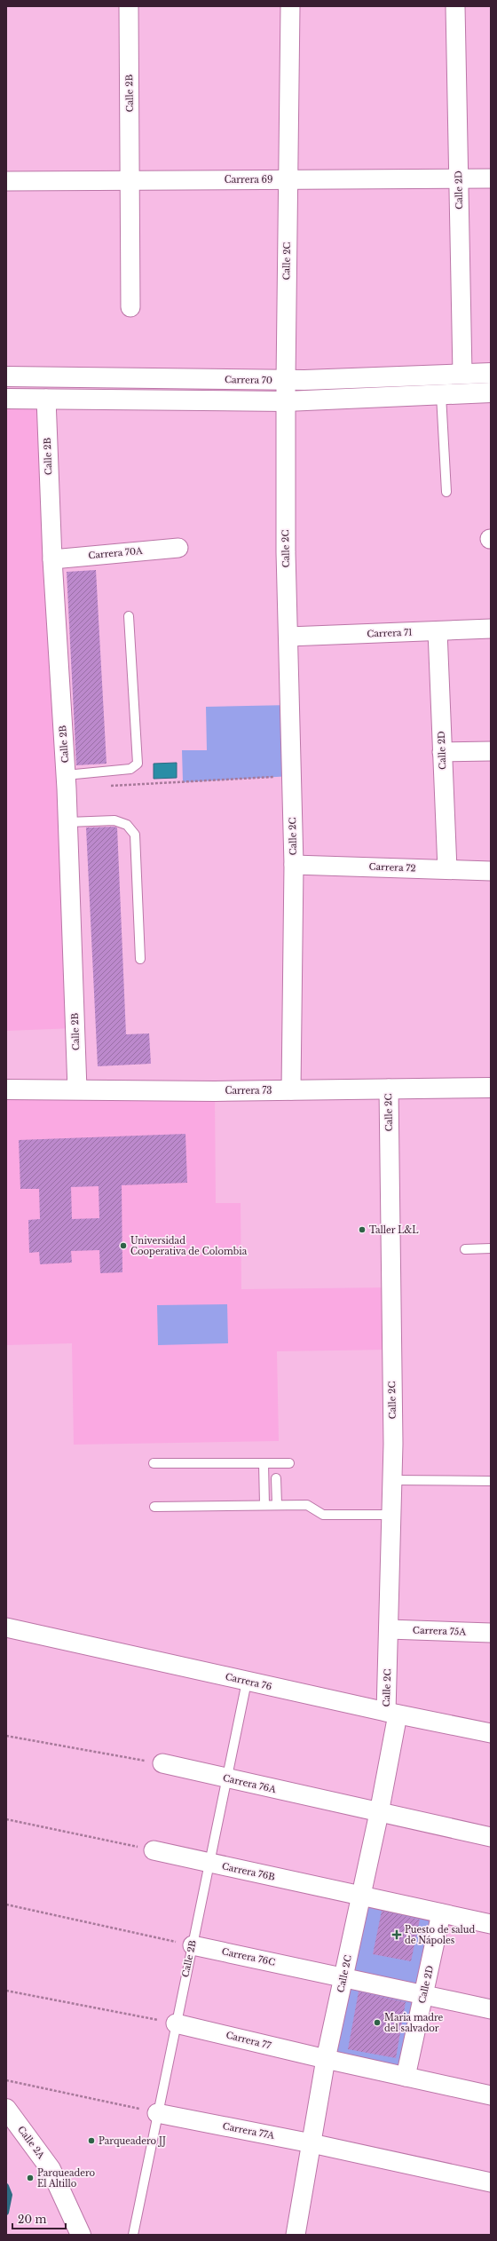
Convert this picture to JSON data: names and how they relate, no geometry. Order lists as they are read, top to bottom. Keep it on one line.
{"streets":{"street":["Calle 2B","Carrera 69","Calle 2D","Calle 2C","Carrera 70","Carrera 70A","Carrera 71","Carrera 72","Carrera 73","Carrera 75A","Carrera 76","Carrera 76A","Carrera 76B","Carrera 76C","Carrera 77","Carrera 77A","Calle 2A"]},"crossings":[["Calle 2B","Carrera 69"],["Calle 2B","Carrera 70A"],["Calle 2B","Carrera 73"],["Calle 2B","Carrera 76"],["Calle 2B","Carrera 76A"],["Calle 2B","Carrera 76B"],["Calle 2B","Carrera 76C"],["Calle 2B","Carrera 77"],["Calle 2B","Carrera 77A"],["Carrera 69","Calle 2D"],["Carrera 69","Calle 2C"],["Calle 2D","Carrera 70"],["Calle 2D","Carrera 71"],["Calle 2D","Carrera 72"],["Calle 2D","Carrera 76B"],["Calle 2D","Carrera 76C"],["Calle 2D","Carrera 77"],["Calle 2C","Carrera 70"],["Calle 2C","Carrera 71"],["Calle 2C","Carrera 72"],["Calle 2C","Carrera 73"],["Calle 2C","Carrera 75A"],["Calle 2C","Carrera 76"],["Calle 2C","Carrera 76A"],["Calle 2C","Carrera 76B"],["Calle 2C","Carrera 76C"],["Calle 2C","Carrera 77"],["Calle 2C","Carrera 77A"]],"places":{"other":["Taller L&L","Universidad Cooperativa de Colombia","Maria madre del salvador","Parqueadero JJ","Parqueadero El Altillo"],"health":["Puesto de salud de Nápoles"]},"scale_bar":"20 m"}
